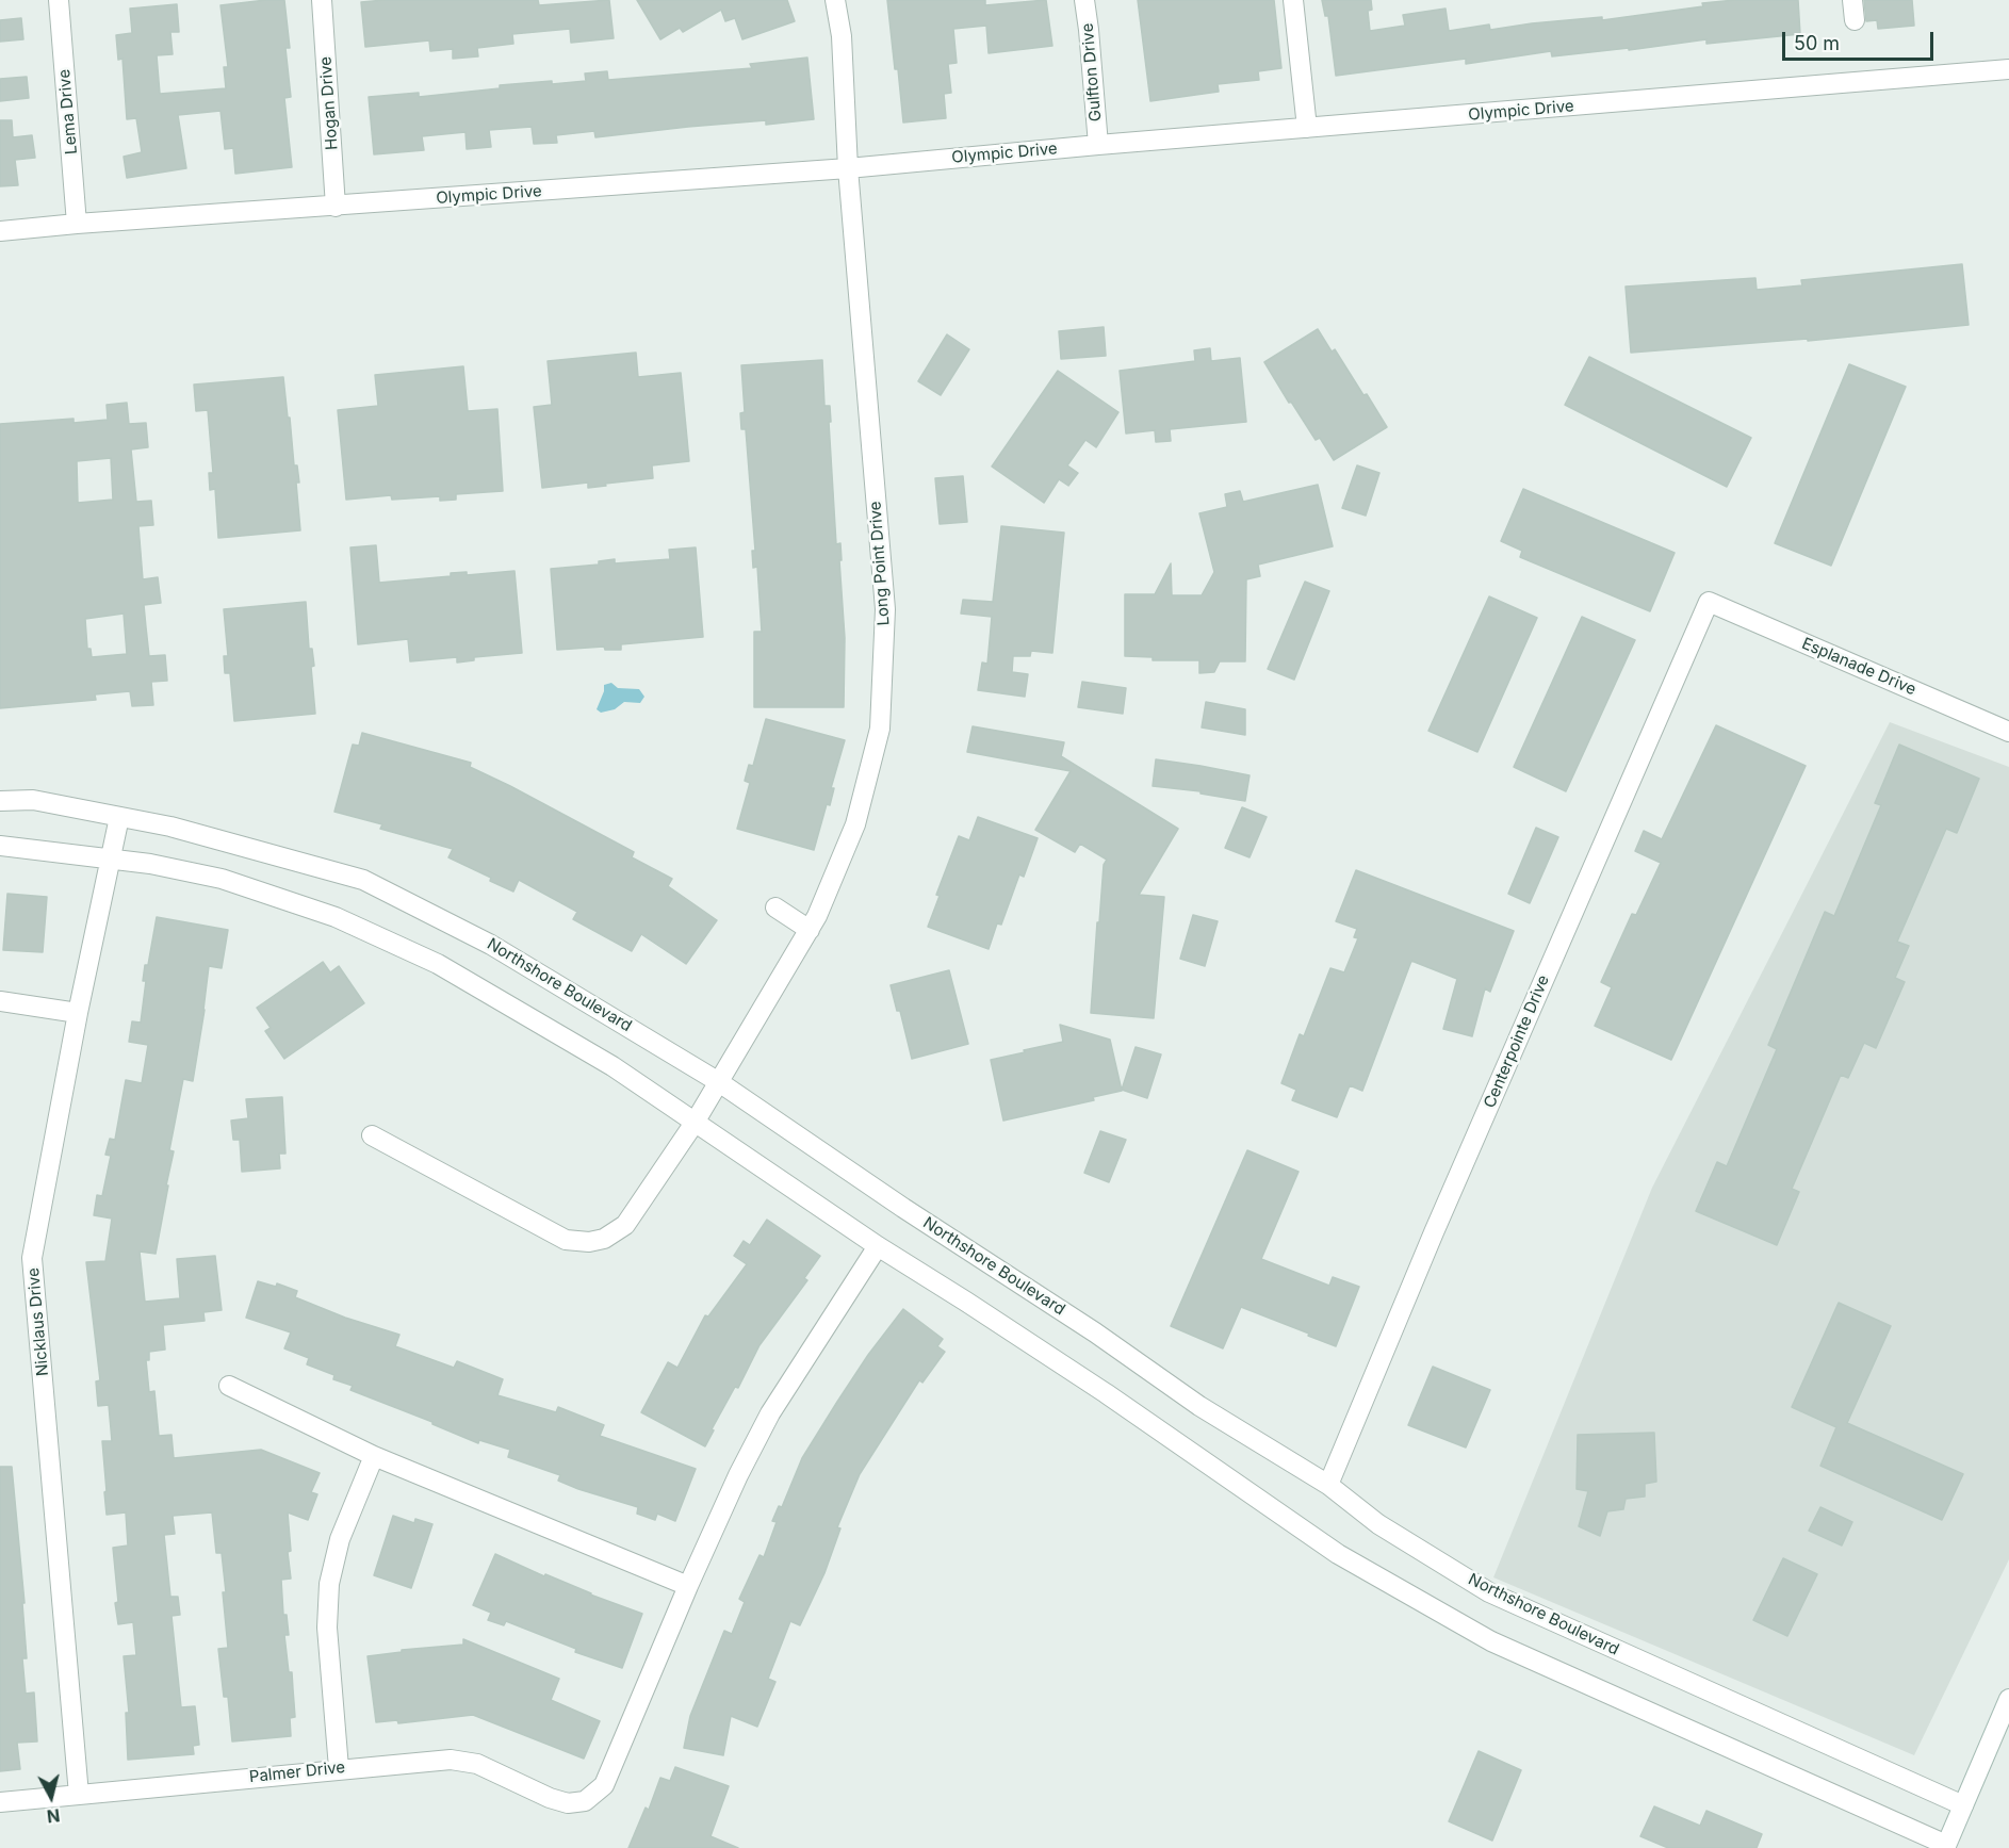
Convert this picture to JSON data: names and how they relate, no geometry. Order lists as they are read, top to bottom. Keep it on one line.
{"streets":{"street":["Gulfton Drive","Hogan Drive","Olympic Drive","Lema Drive","Long Point Drive","Esplanade Drive","Northshore Boulevard","Centerpointe Drive","Nicklaus Drive","Palmer Drive"]},"crossings":[["Gulfton Drive","Olympic Drive"],["Hogan Drive","Olympic Drive"],["Olympic Drive","Lema Drive"],["Olympic Drive","Long Point Drive"],["Long Point Drive","Northshore Boulevard"],["Esplanade Drive","Centerpointe Drive"],["Northshore Boulevard","Centerpointe Drive"],["Northshore Boulevard","Nicklaus Drive"],["Nicklaus Drive","Palmer Drive"]],"scale_bar":"50 m","north":"bottom"}
